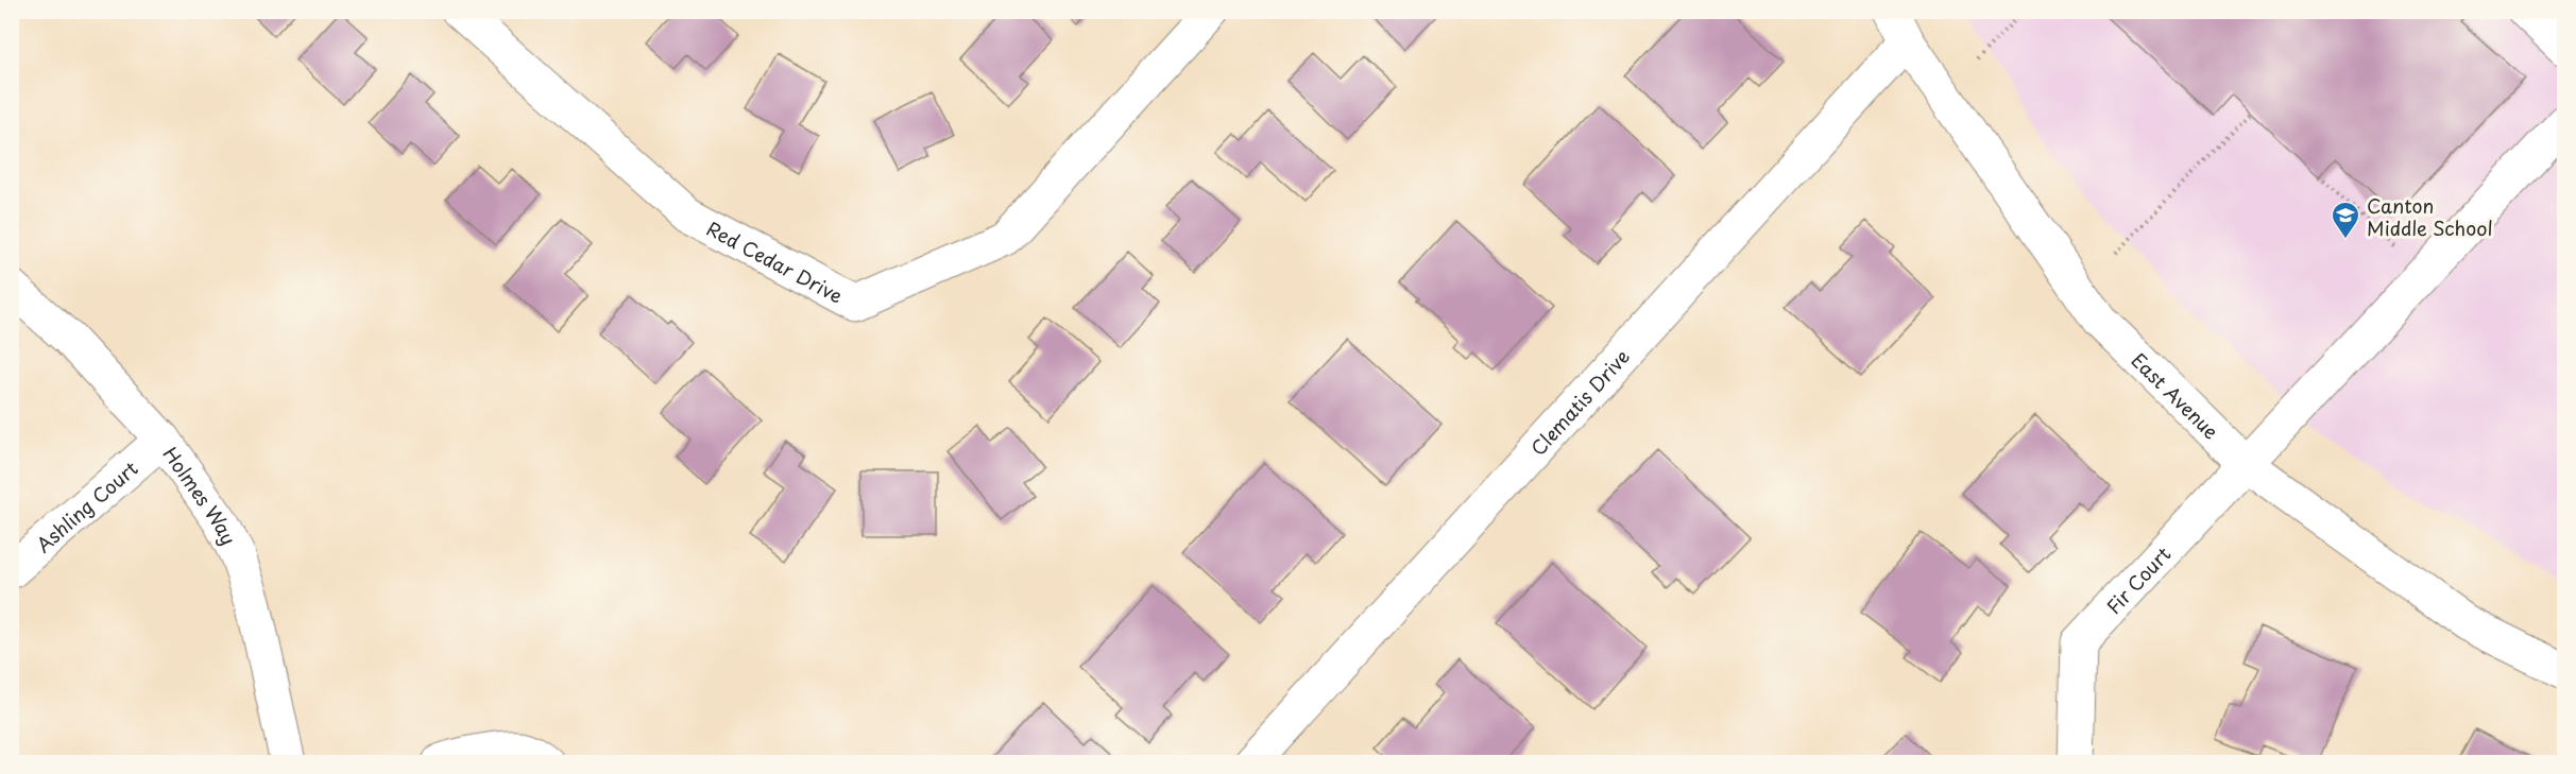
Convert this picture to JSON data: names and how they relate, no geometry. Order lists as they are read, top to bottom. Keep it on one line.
{"streets":{"street":["Red Cedar Drive","East Avenue","Clematis Drive","Holmes Way","Ashling Court","Fir Court"]},"crossings":[["East Avenue","Clematis Drive"],["East Avenue","Fir Court"],["Holmes Way","Ashling Court"]],"places":{"school or university":["Canton Middle School"]}}
